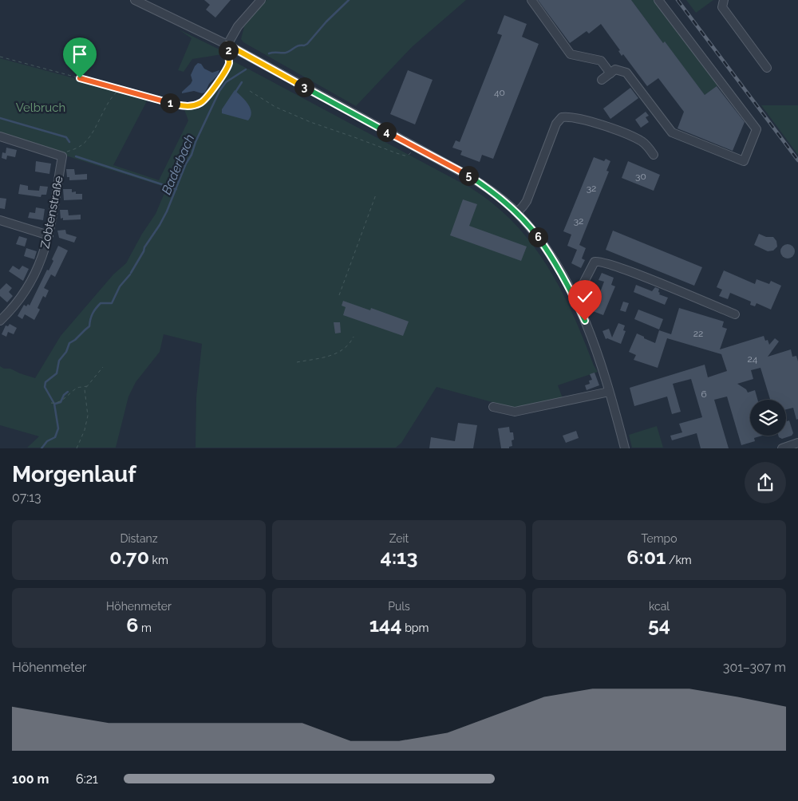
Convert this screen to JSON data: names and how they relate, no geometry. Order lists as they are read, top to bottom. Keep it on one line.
{"streets":{"street":["Zobtenstraße"]},"water":["Baderbach"],"parks":["Velbruch"],"house_numbers":["40","30","32","32","22","24","6"],"page":{"pins":["2","3","1","4","5","6"],"heading":["Morgenlauf","07:13"],"stats":[["Distanz","0.70 km"],["Zeit","4:13"],["Tempo","6:01 /km"],["Höhenmeter","6 m"],["Puls","144 bpm"],["kcal","54"]],"chart":["Höhenmeter","301–307 m"],"list":[{"name":"100 m","note":"6:21"}]}}
